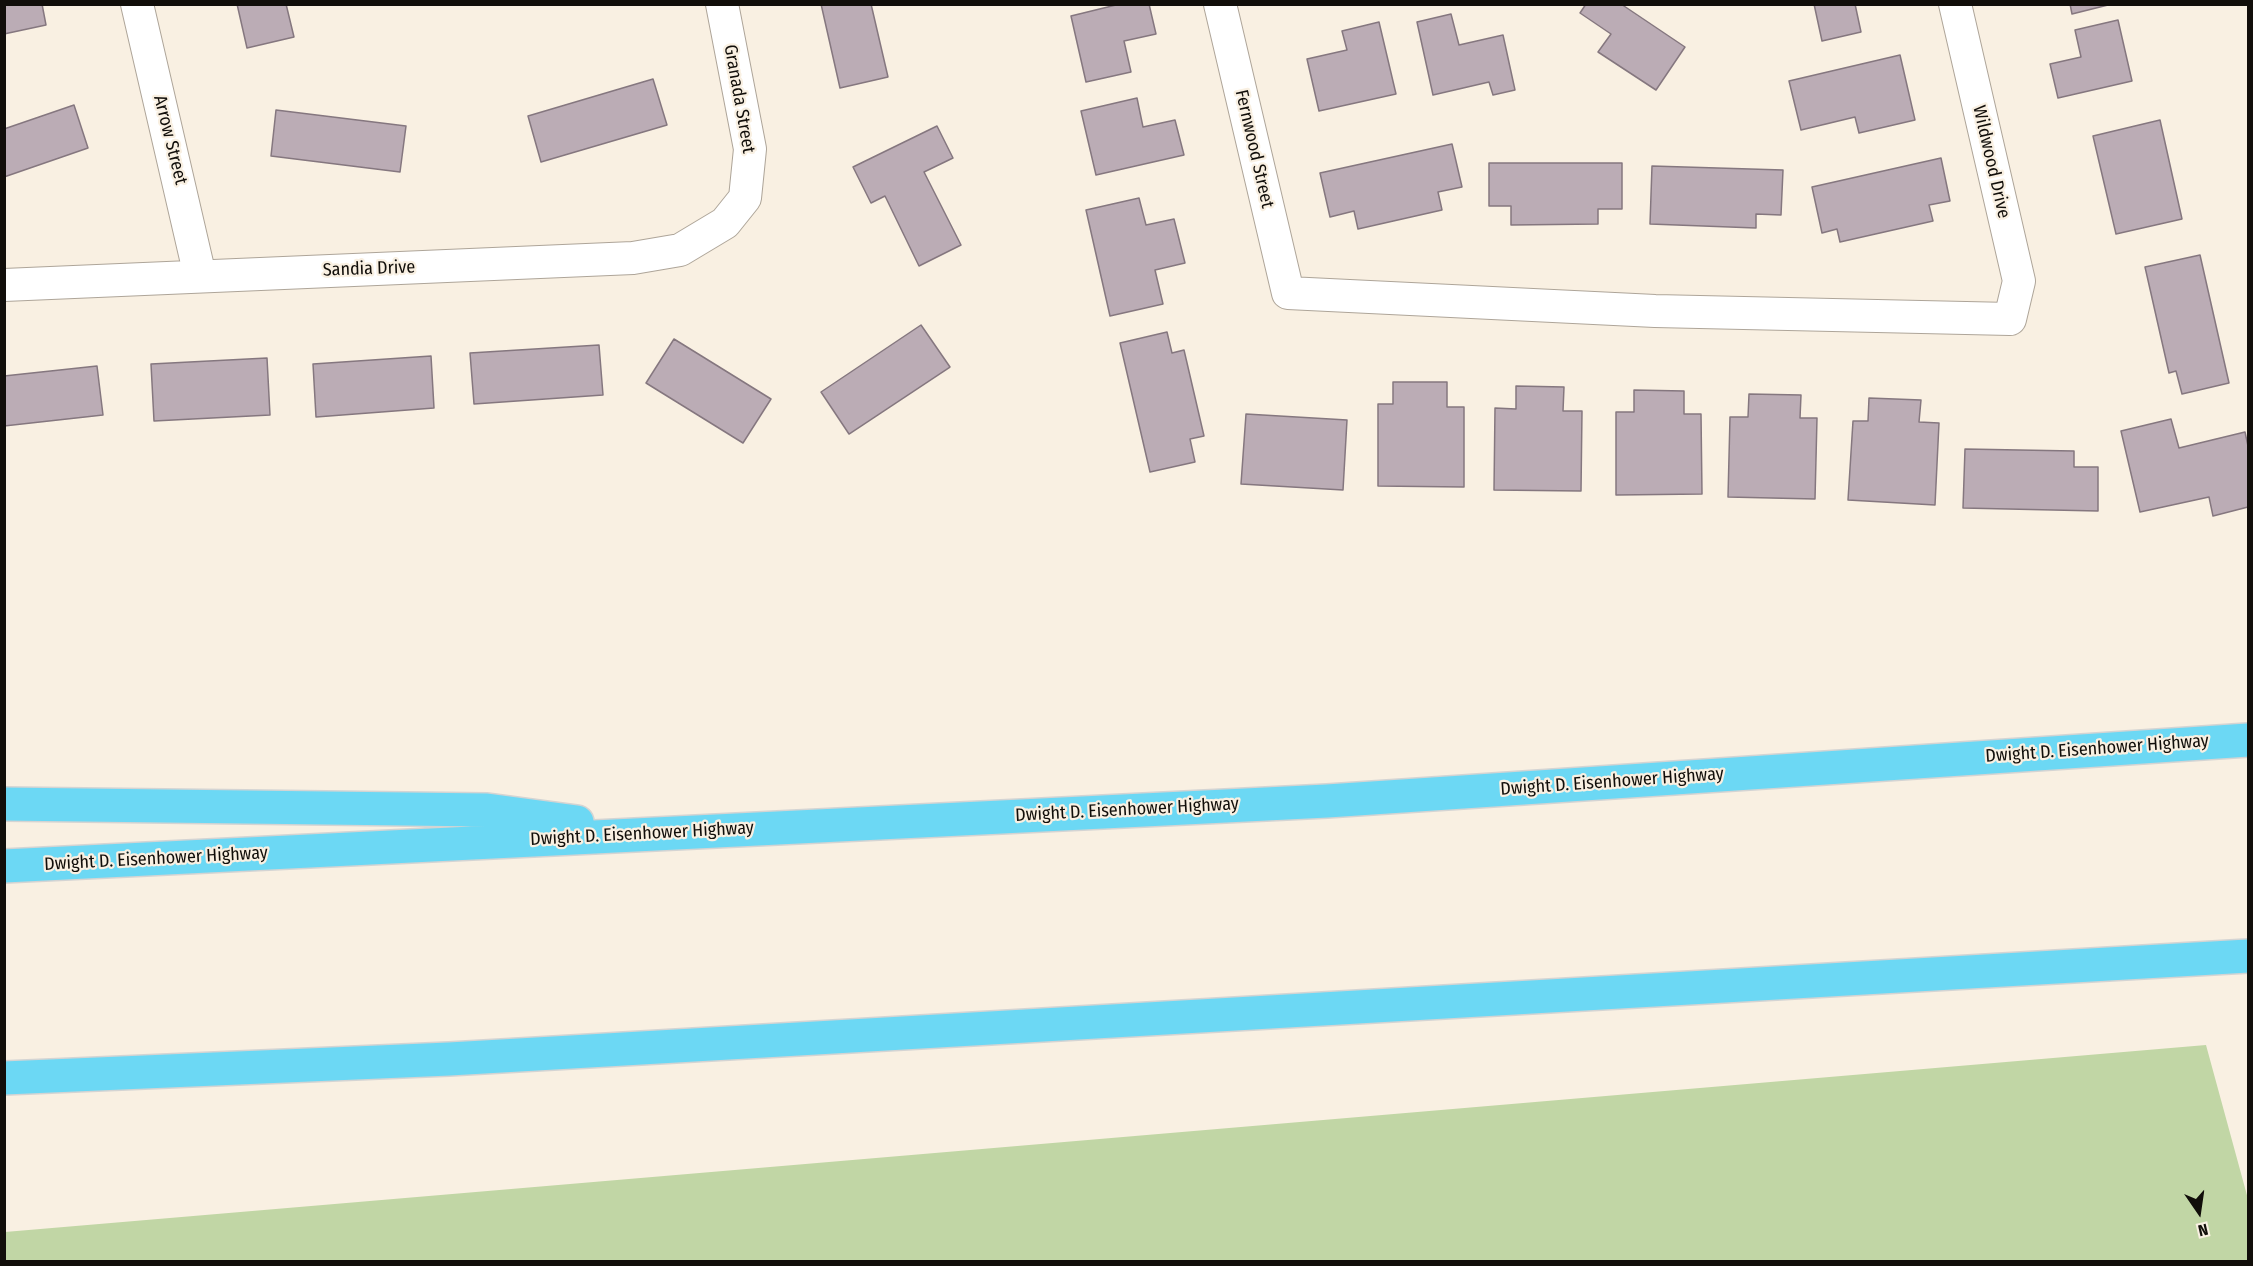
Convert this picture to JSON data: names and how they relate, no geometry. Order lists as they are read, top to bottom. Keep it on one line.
{"streets":{"highway":["Dwight D. Eisenhower Highway"],"street":["Granada Street","Arrow Street","Fernwood Street","Wildwood Drive","Sandia Drive"]},"crossings":[["Granada Street","Sandia Drive"],["Arrow Street","Sandia Drive"],["Fernwood Street","Wildwood Drive"]],"north":"bottom"}
